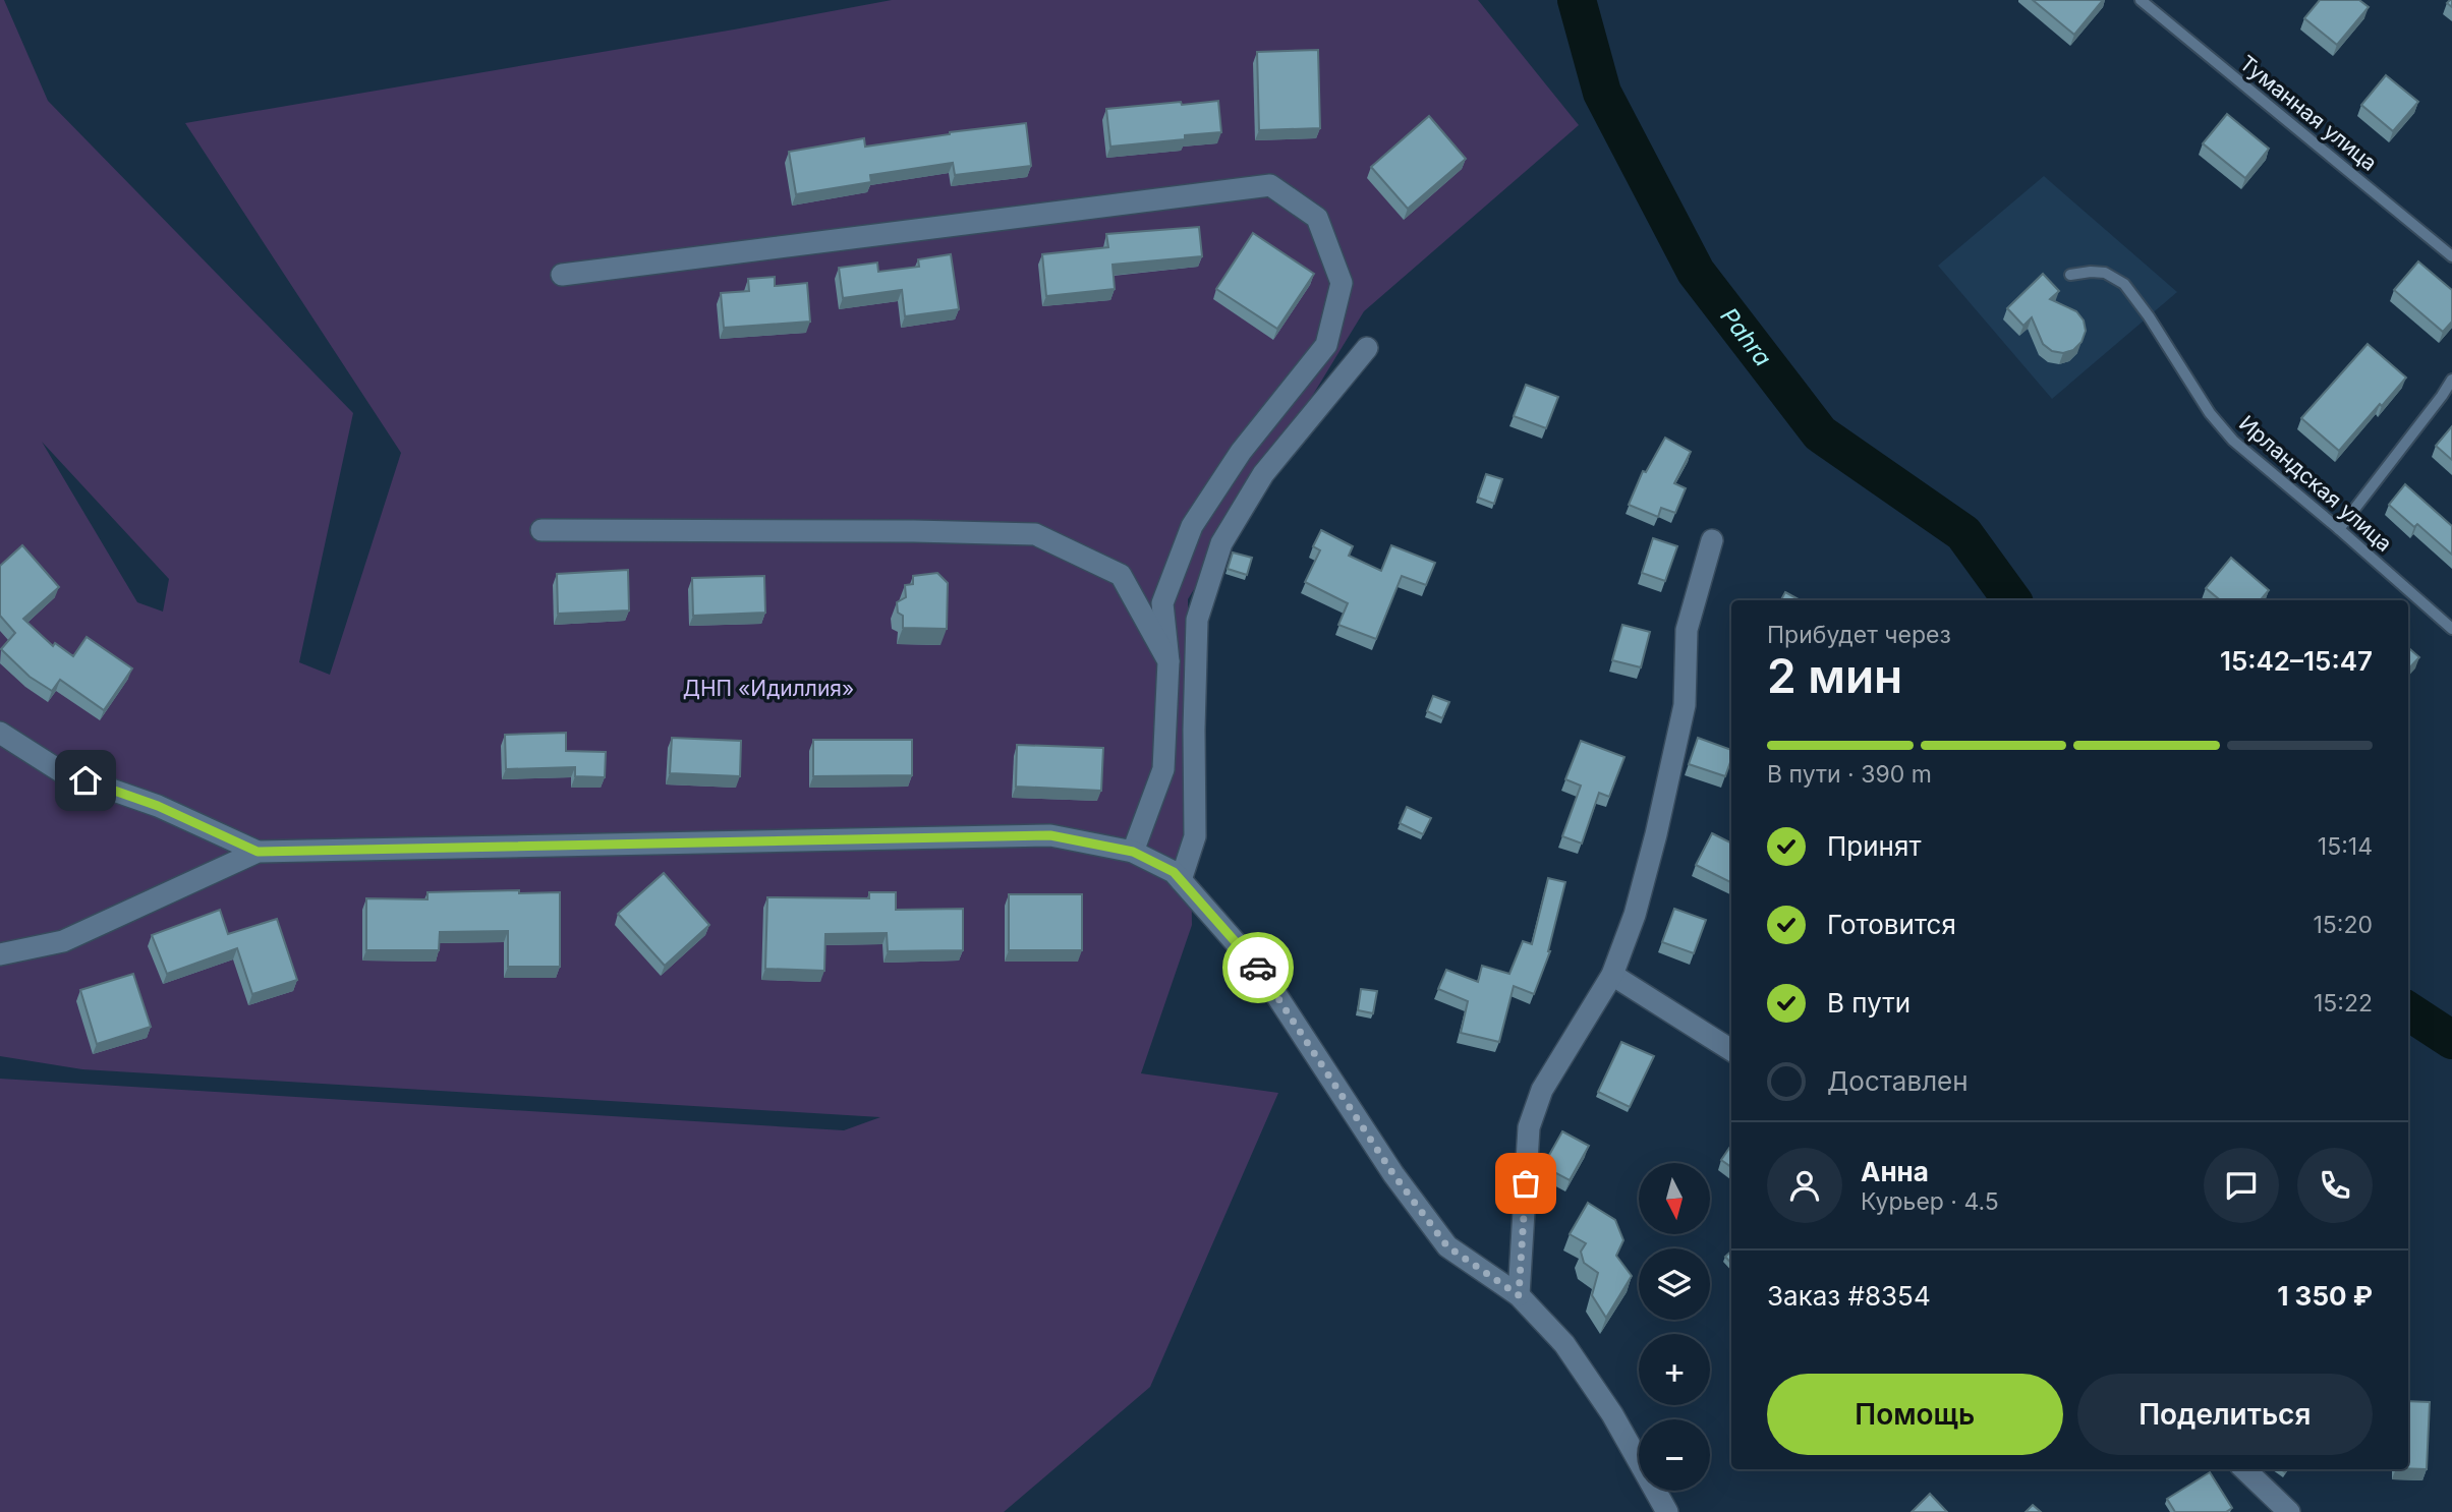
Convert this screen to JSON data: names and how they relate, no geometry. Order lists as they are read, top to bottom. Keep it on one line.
{"streets":{"lane":["Туманная улица","Ирландская улица"]},"water":["Pahra"],"parks":["ДНП «Идиллия»"],"north":"bottom","page":{"heading":["2 мин","Прибудет через","15:42–15:47"],"panel":["Анна","Курьер · 4.5","Заказ #8354","1 350 ₽"],"bar":"В пути · 390 m","list":[["Принят","15:14"],["Готовится","15:20"],["В пути","15:22"],"Доставлен"],"map_buttons":["+","−"],"buttons":["Помощь","Поделиться"]}}
